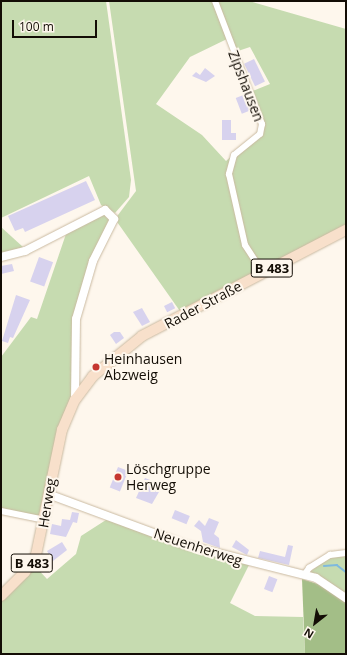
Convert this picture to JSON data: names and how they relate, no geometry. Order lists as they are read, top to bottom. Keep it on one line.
{"streets":{"main road":["B 483","Rader Straße","Herweg"],"street":["Zipshausen","Neuenherweg"]},"crossings":[["Zipshausen","Rader Straße"],["Rader Straße","Herweg"],["Herweg","Neuenherweg"]],"places":["Heinhausen Abzweig","Löschgruppe Herweg"],"scale_bar":"100 m","north":"bottom left"}
